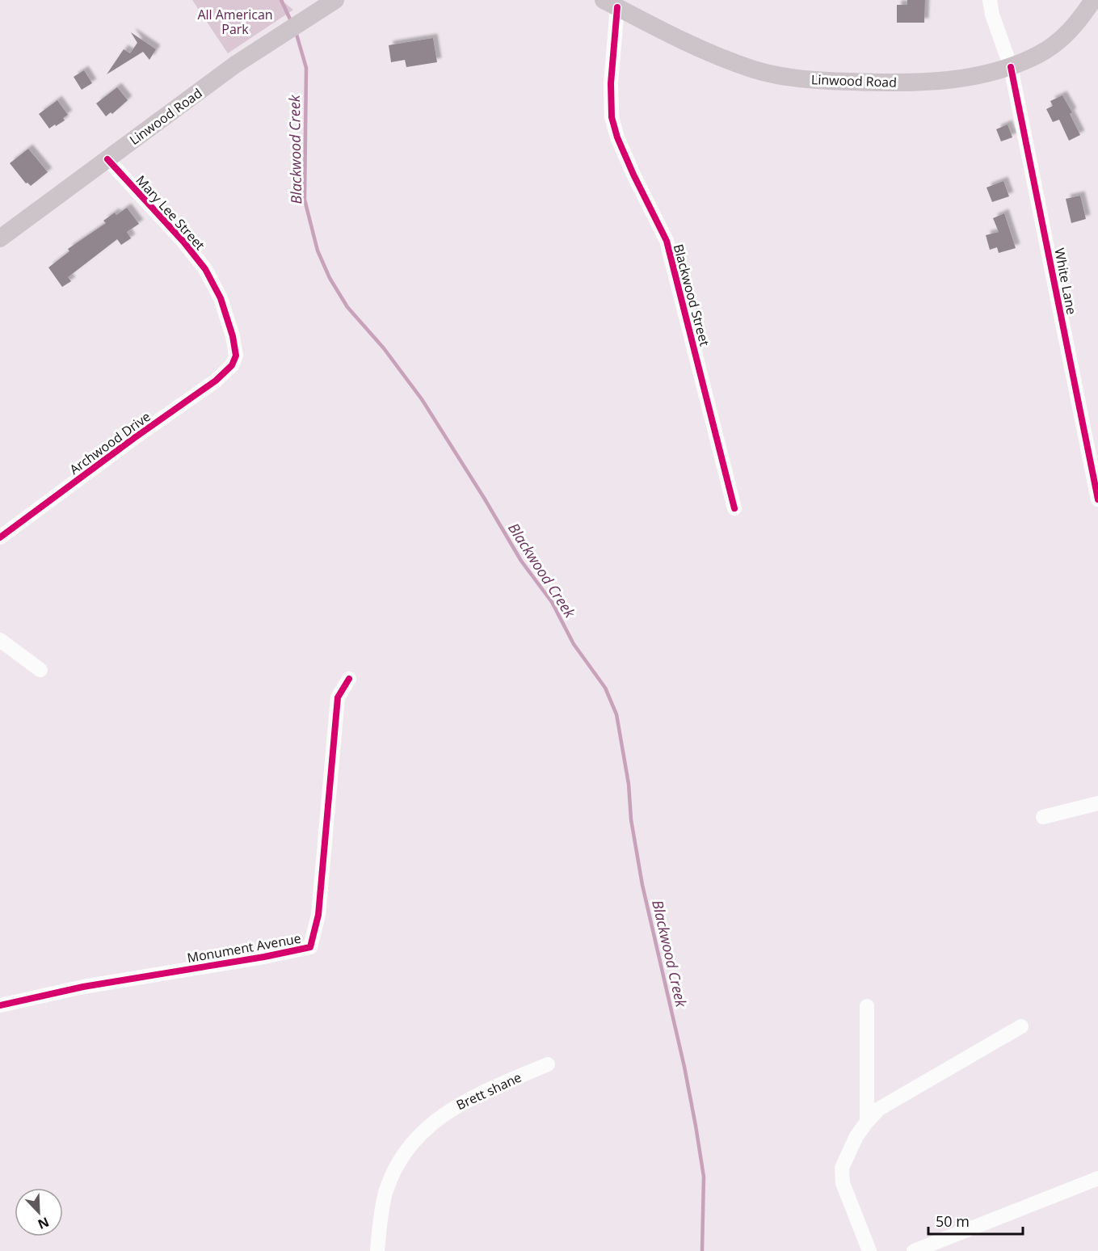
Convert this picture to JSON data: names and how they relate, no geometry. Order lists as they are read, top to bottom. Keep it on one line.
{"streets":{"main road":["Linwood Road"],"street":["Mary Lee Street","White Lane","Blackwood Street","Archwood Drive","Monument Avenue","Brett shane"]},"crossings":[["Linwood Road","Mary Lee Street"],["Linwood Road","White Lane"],["Linwood Road","Blackwood Street"],["Mary Lee Street","Archwood Drive"]],"water":["Blackwood Creek"],"parks":["All American Park"],"scale_bar":"50 m","north":"bottom right"}
